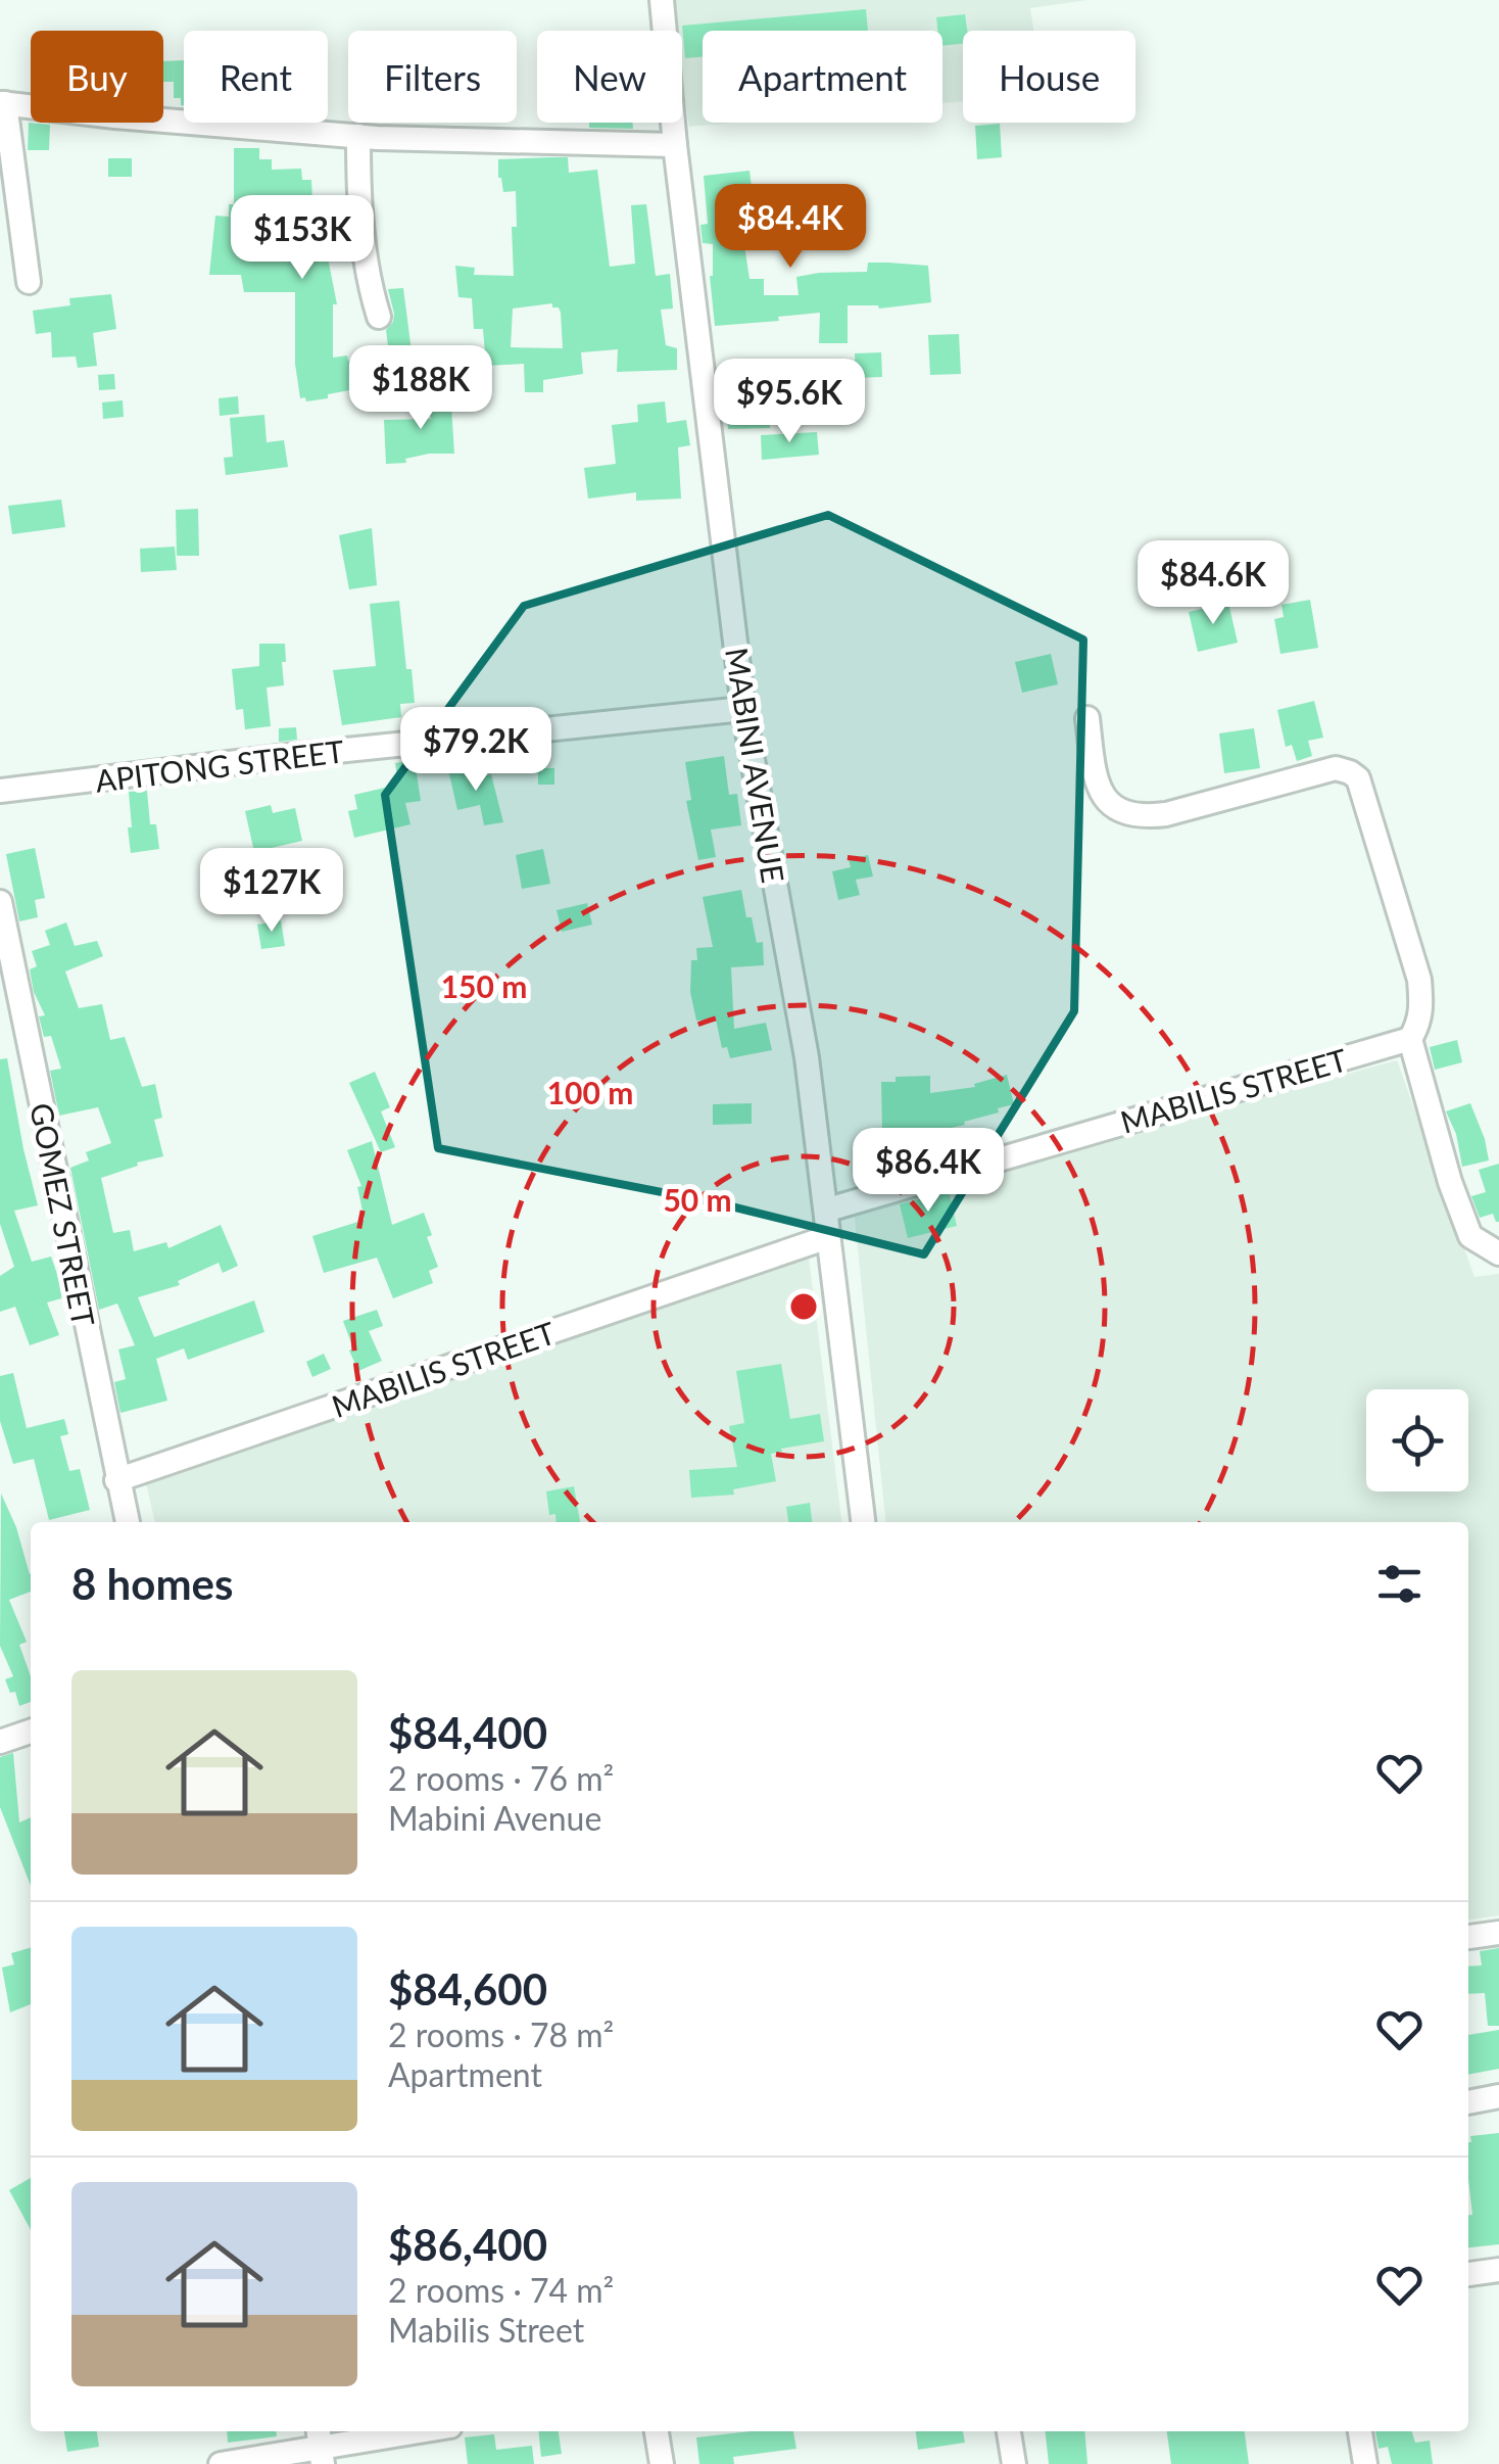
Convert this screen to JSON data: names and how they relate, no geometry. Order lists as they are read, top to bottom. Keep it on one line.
{"streets":{"street":["APITONG STREET","MABINI AVENUE","MABILIS STREET","GOMEZ STREET"]},"crossings":[["APITONG STREET","MABINI AVENUE"],["MABINI AVENUE","MABILIS STREET"],["MABILIS STREET","GOMEZ STREET"]],"page":{"chip":["Buy","Rent","Filters","New","Apartment","House"],"price":["$84.4K","$153K","$188K","$95.6K","$84.6K","$79.2K","$127K","$86.4K"],"heading":"8 homes","list":[{"name":"$84,400","note":"2 rooms · 76 m² · Mabini Avenue"},{"name":"$84,600","note":"2 rooms · 78 m² · Apartment"},{"name":"$86,400","note":"2 rooms · 74 m² · Mabilis Street"}]},"rings":["150 m","100 m","50 m"]}
